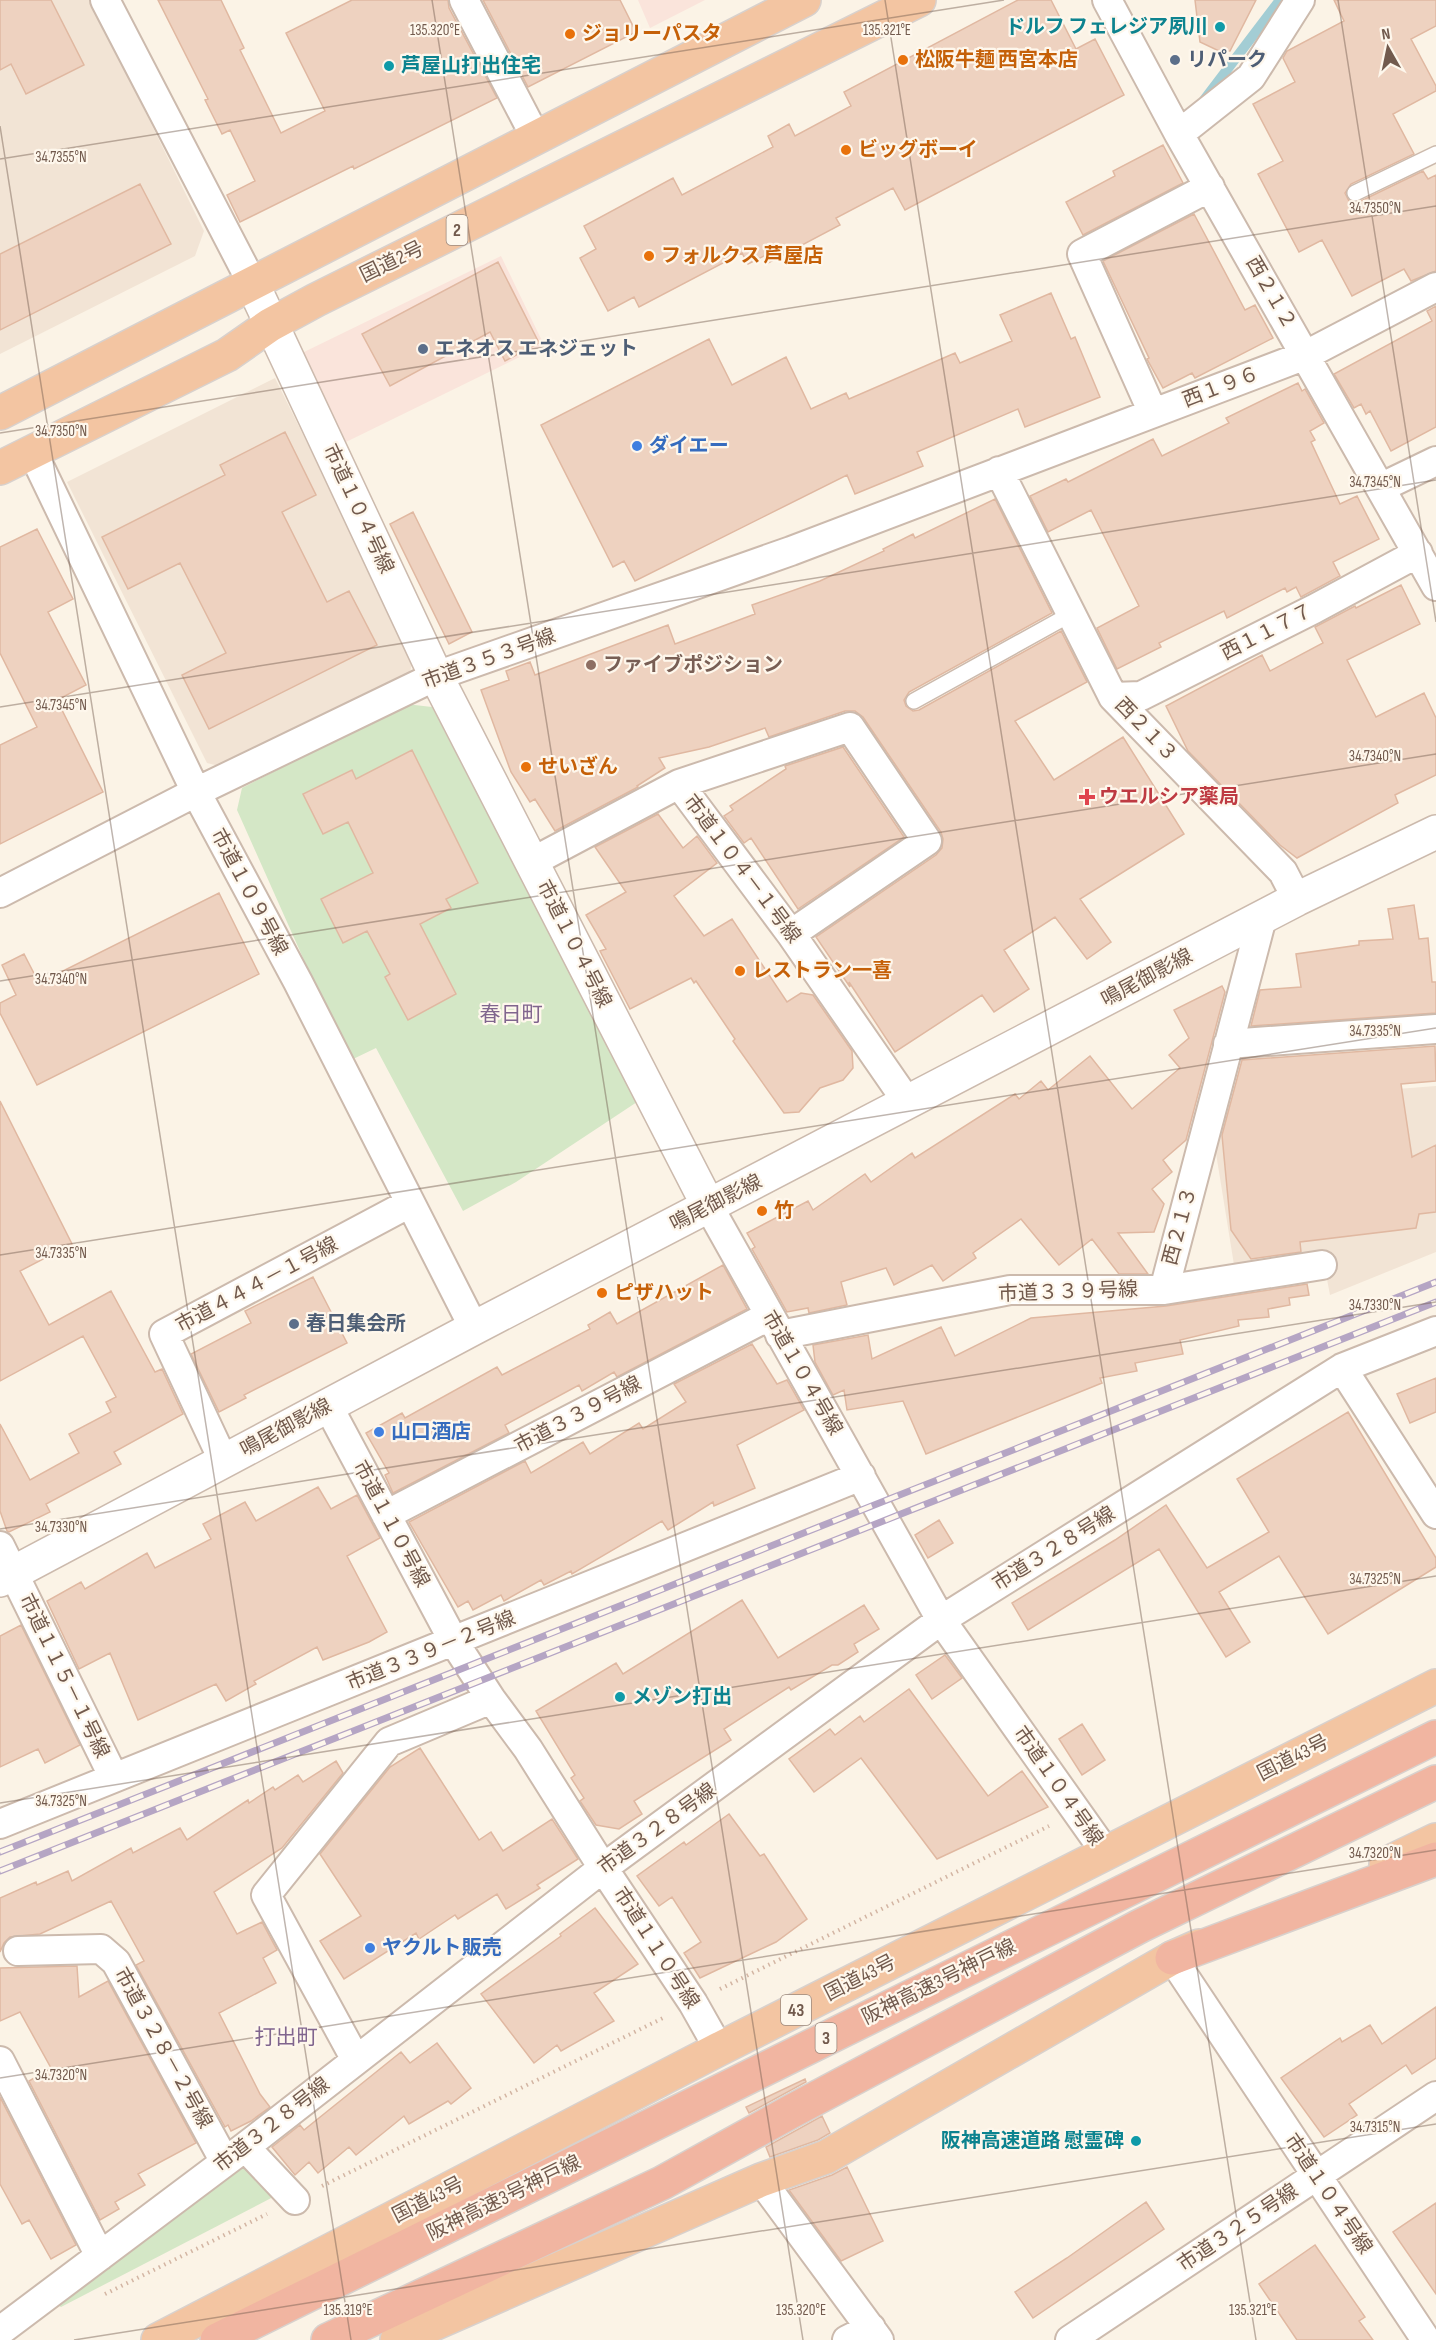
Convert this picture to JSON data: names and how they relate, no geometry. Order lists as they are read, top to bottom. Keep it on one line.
{"streets":{"highway":["2","国道2号","国道43号","阪神高速3号神戸線","43","3"],"street":["西２１２","西１９６","市道１０４号線","西１１７７","市道３５３号線","西２１３","市道１０４－１号線","市道１０９号線","鳴尾御影線","市道４４４－１号線","市道３３９号線","市道１１０号線","市道３２８号線","市道３３９－２号線","市道１１５－１号線","市道３２８－２号線","市道３２５号線"]},"crossings":[["2","市道１０４号線"],["国道2号","市道１０４号線"],["国道2号","市道１０９号線"],["西２１２","西１９６"],["西２１２","西１１７７"],["西１９６","市道３５３号線"],["西１９６","西２１３"],["市道１０４号線","市道３５３号線"],["市道１０４号線","鳴尾御影線"],["市道１０４号線","市道３３９号線"],["市道１０４号線","市道３２８号線"],["市道１０４号線","市道３３９－２号線"],["市道１０４号線","国道43号"],["市道１０４号線","市道３２５号線"],["西１１７７","西２１３"],["市道３５３号線","西２１３"],["市道３５３号線","市道１０９号線"],["西２１３","鳴尾御影線"],["西２１３","市道３３９号線"],["市道１０４－１号線","鳴尾御影線"],["市道１０９号線","鳴尾御影線"],["市道１０９号線","市道４４４－１号線"],["鳴尾御影線","市道４４４－１号線"],["鳴尾御影線","市道１１０号線"],["鳴尾御影線","市道１１５－１号線"],["市道３３９号線","市道１１０号線"],["市道１１０号線","市道３２８号線"],["市道１１０号線","市道３３９－２号線"],["市道１１０号線","国道43号"],["市道３２８号線","市道３２８－２号線"],["市道３３９－２号線","市道１１５－１号線"]],"districts":["春日町","打出町"],"places":{"other":["ドルフ フェレジア夙川","ジョリーパスタ","松阪牛麺 西宮本店","リパーク","芦屋山打出住宅","ビッグボーイ","フォルクス 芦屋店","エネオス エネジェット","ダイエー","ファイブポジション","せいざん","レストラン一喜","竹","ピザハット","春日集会所","山口酒店","メゾン打出","ヤクルト販売","阪神高速道路 慰霊碑"],"health":["ウエルシア薬局"]},"north":"top","coordinates":["135.320°E","135.321°E","34.7355°N","34.7350°N","34.7345°N","34.7340°N","34.7335°N","34.7330°N","34.7325°N","34.7320°N","34.7315°N","135.319°E"]}
